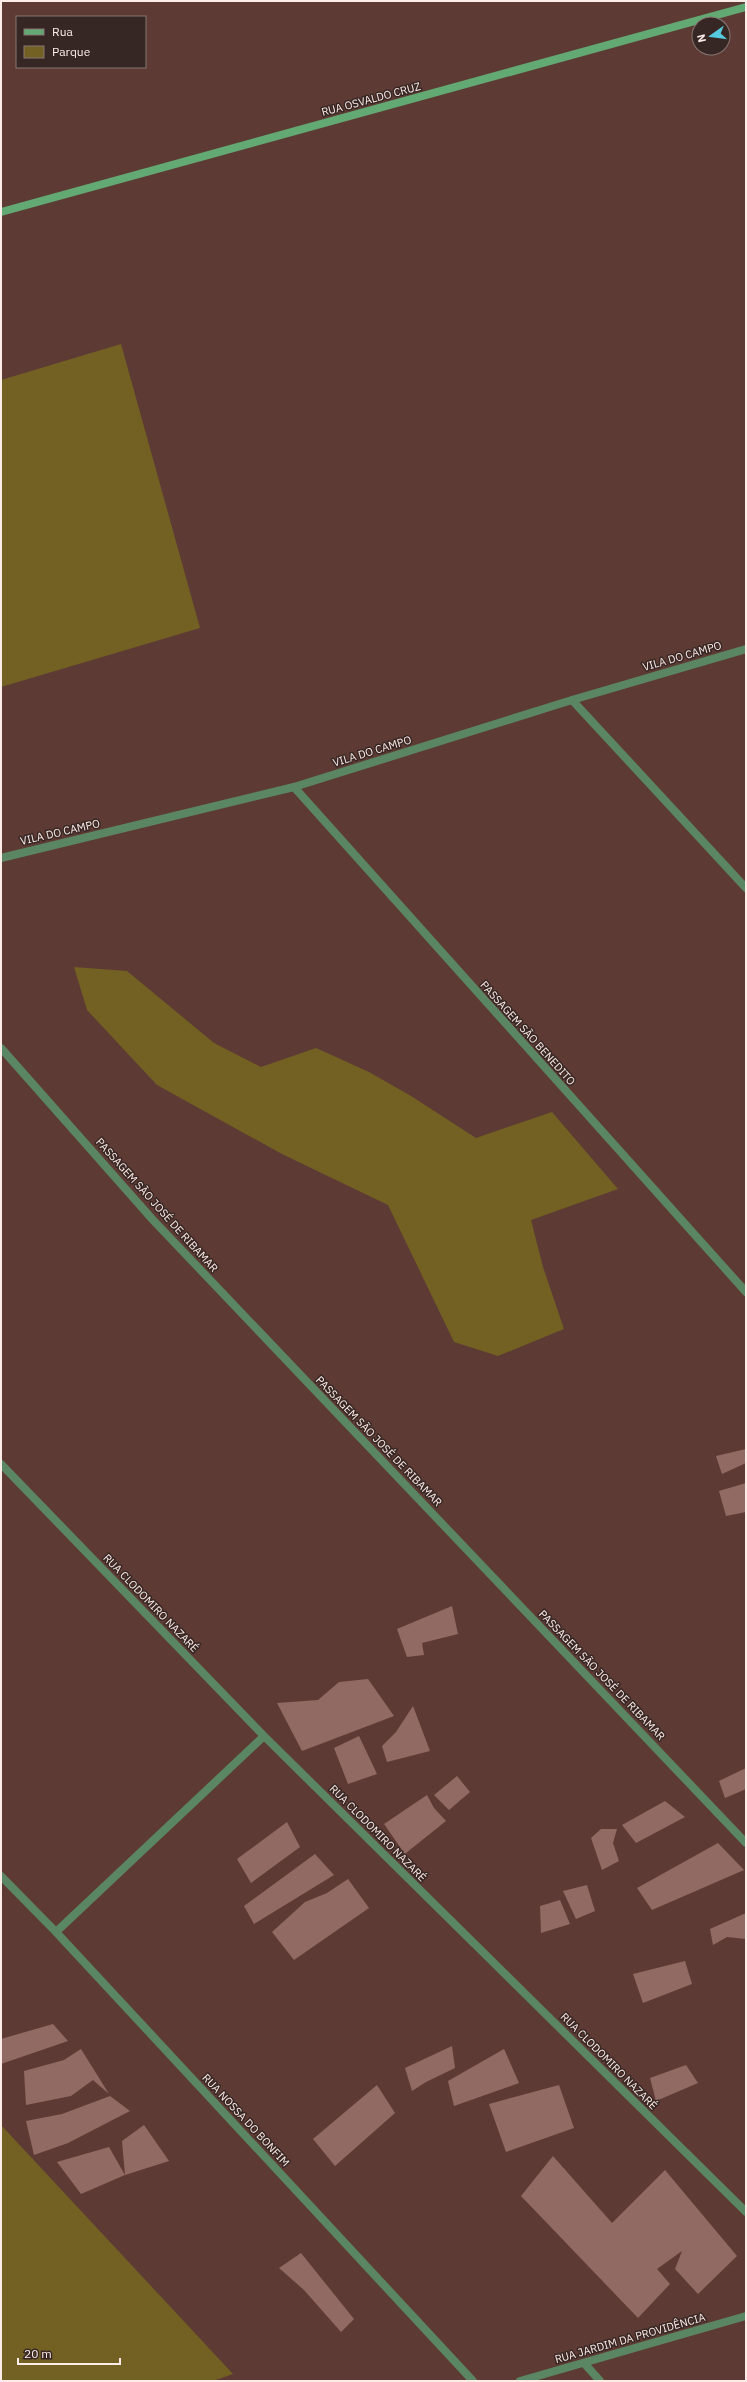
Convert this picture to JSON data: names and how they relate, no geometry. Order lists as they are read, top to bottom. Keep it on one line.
{"streets":{"street":["RUA OSVALDO CRUZ","VILA DO CAMPO","PASSAGEM SÃO BENEDITO","PASSAGEM SÃO JOSÉ DE RIBAMAR","RUA CLODOMIRO NAZARÉ","RUA NOSSA DO BONFIM","RUA JARDIM DA PROVIDÊNCIA"]},"crossings":[["VILA DO CAMPO","PASSAGEM SÃO BENEDITO"]],"legend":["Rua","Parque"],"scale_bar":"20 m","north":"left"}
